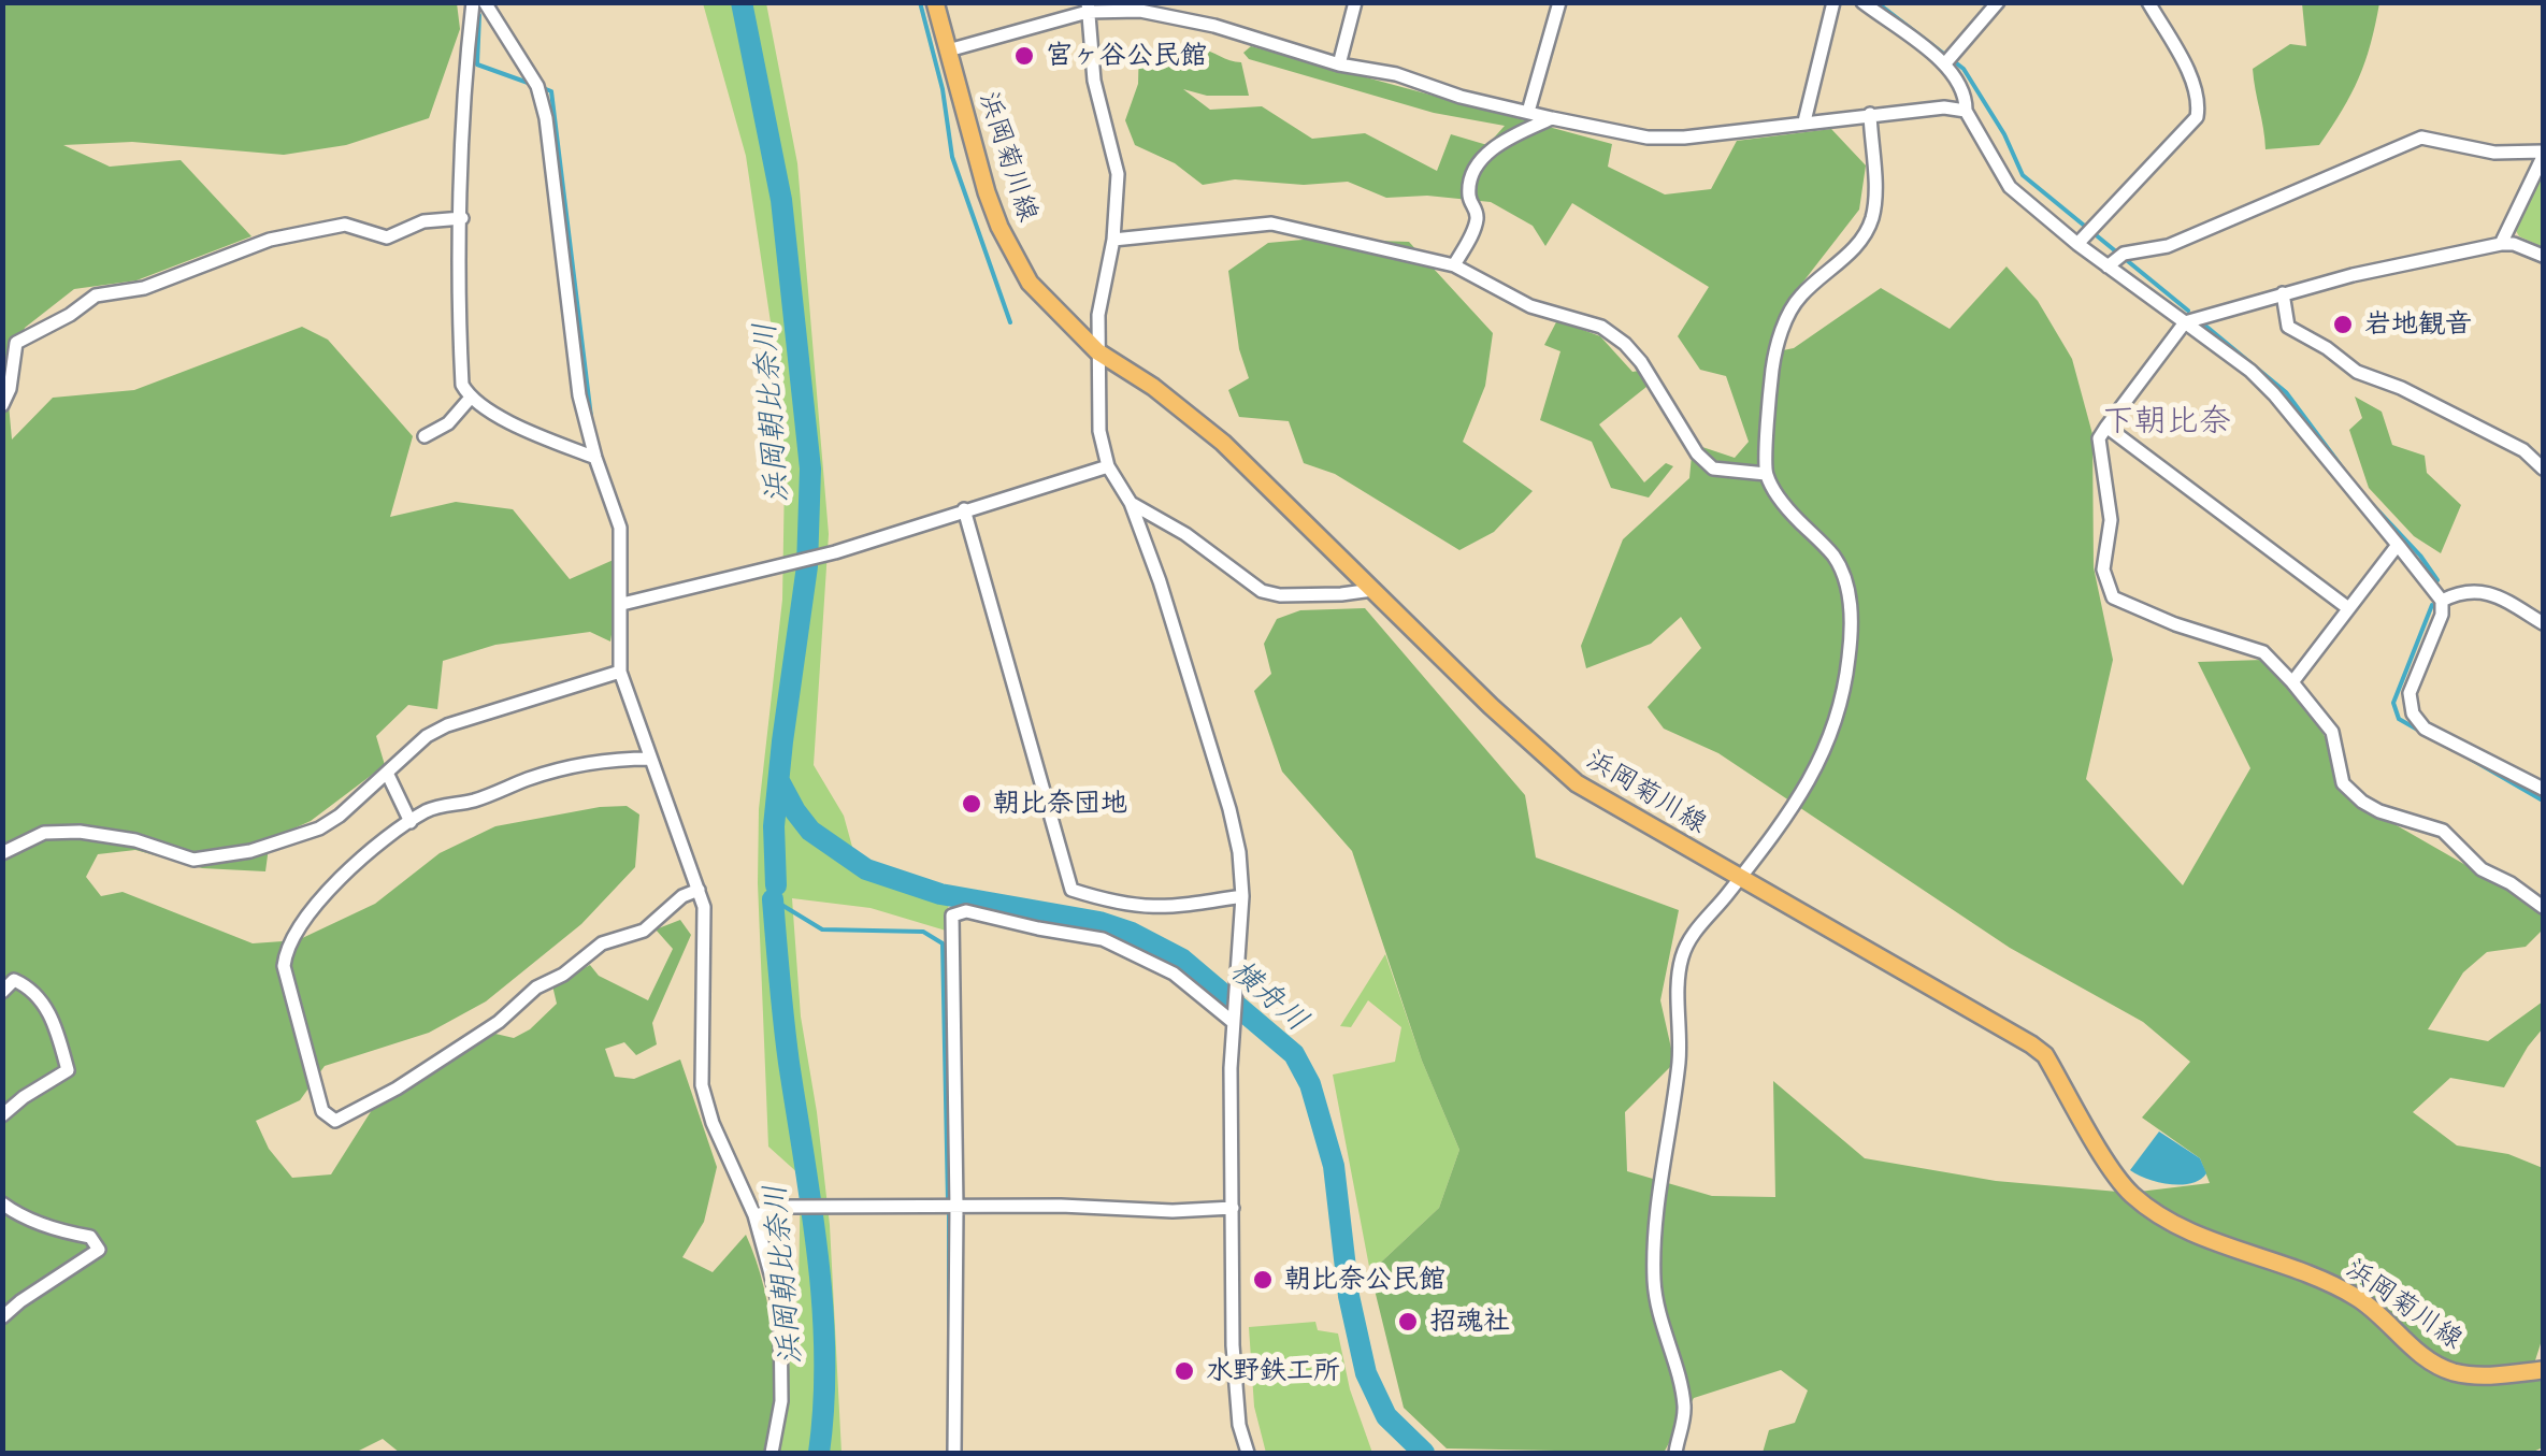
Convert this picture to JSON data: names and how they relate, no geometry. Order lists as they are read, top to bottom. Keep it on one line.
{"streets":{"main road":["浜岡菊川線"]},"districts":["下朝比奈"],"water":["浜岡朝比奈川","横舟川"],"places":["宮ヶ谷公民館","岩地観音","朝比奈団地","朝比奈公民館","招魂社","水野鉄工所"]}
